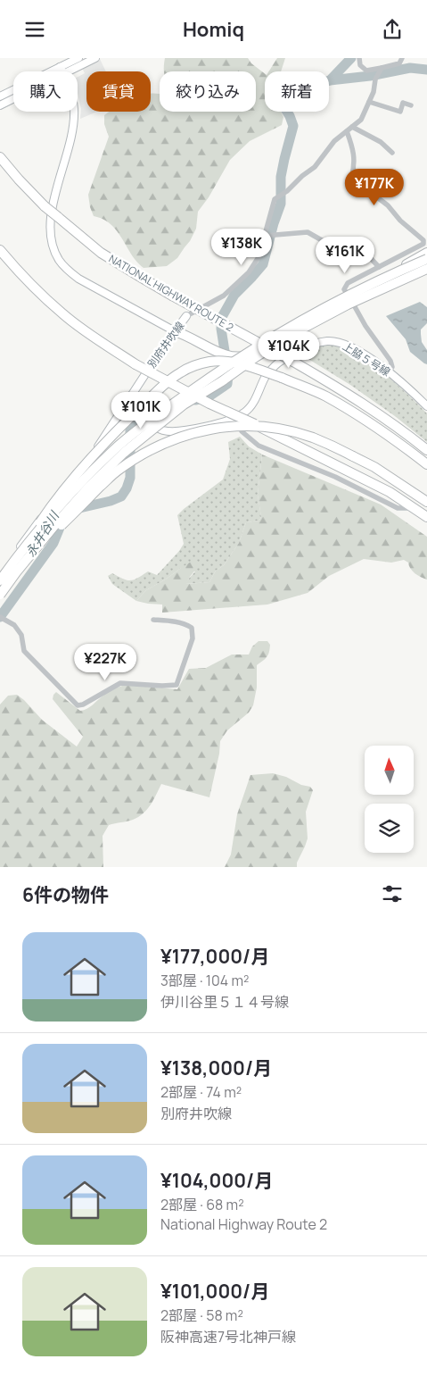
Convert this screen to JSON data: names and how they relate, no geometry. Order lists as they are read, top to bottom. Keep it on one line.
{"streets":{"highway":["NATIONAL HIGHWAY ROUTE 2"],"street":["別府井吹線","上脇５号線"]},"crossings":[["別府井吹線","上脇５号線"]],"water":["永井谷川"],"north":"top","page":{"header":"Homiq","chip":["購入","賃貸","絞り込み","新着"],"price":["¥177K","¥138K","¥161K","¥104K","¥101K","¥227K"],"heading":"6件の物件","list":[{"name":"¥177,000/月","note":"3部屋 · 104 m² · 伊川谷里５１４号線"},{"name":"¥138,000/月","note":"2部屋 · 74 m² · 別府井吹線"},{"name":"¥104,000/月","note":"2部屋 · 68 m² · National Highway Route 2"},{"name":"¥101,000/月","note":"2部屋 · 58 m² · 阪神高速7号北神戸線"}]}}
